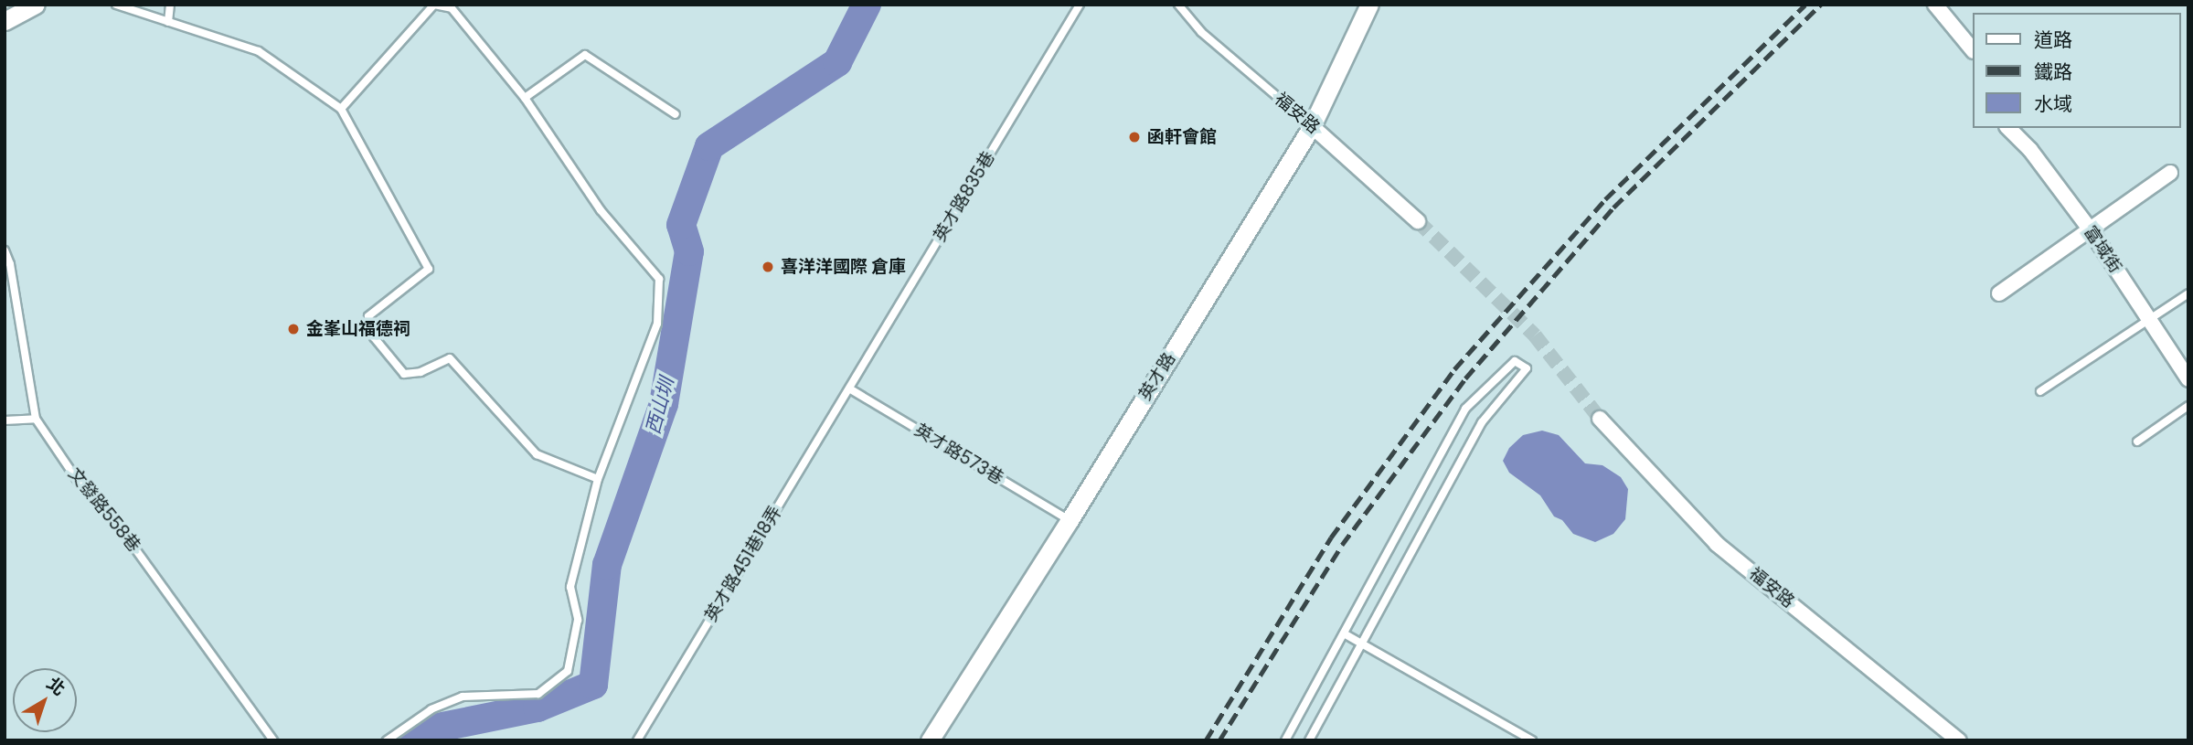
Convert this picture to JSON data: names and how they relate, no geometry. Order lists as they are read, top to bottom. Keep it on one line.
{"streets":{"street":["福安路","富域街","英才路"],"lane":["英才路835巷","英才路573巷","文發路558巷","英才路451巷18弄"]},"crossings":[["福安路","英才路"],["英才路835巷","英才路573巷"],["英才路835巷","英才路451巷18弄"],["英才路","英才路573巷"],["英才路573巷","英才路451巷18弄"]],"water":["西山圳"],"places":["函軒會館","喜洋洋國際 倉庫","金峯山福德祠"],"legend":["道路","鐵路","水域"],"north":"top right"}
